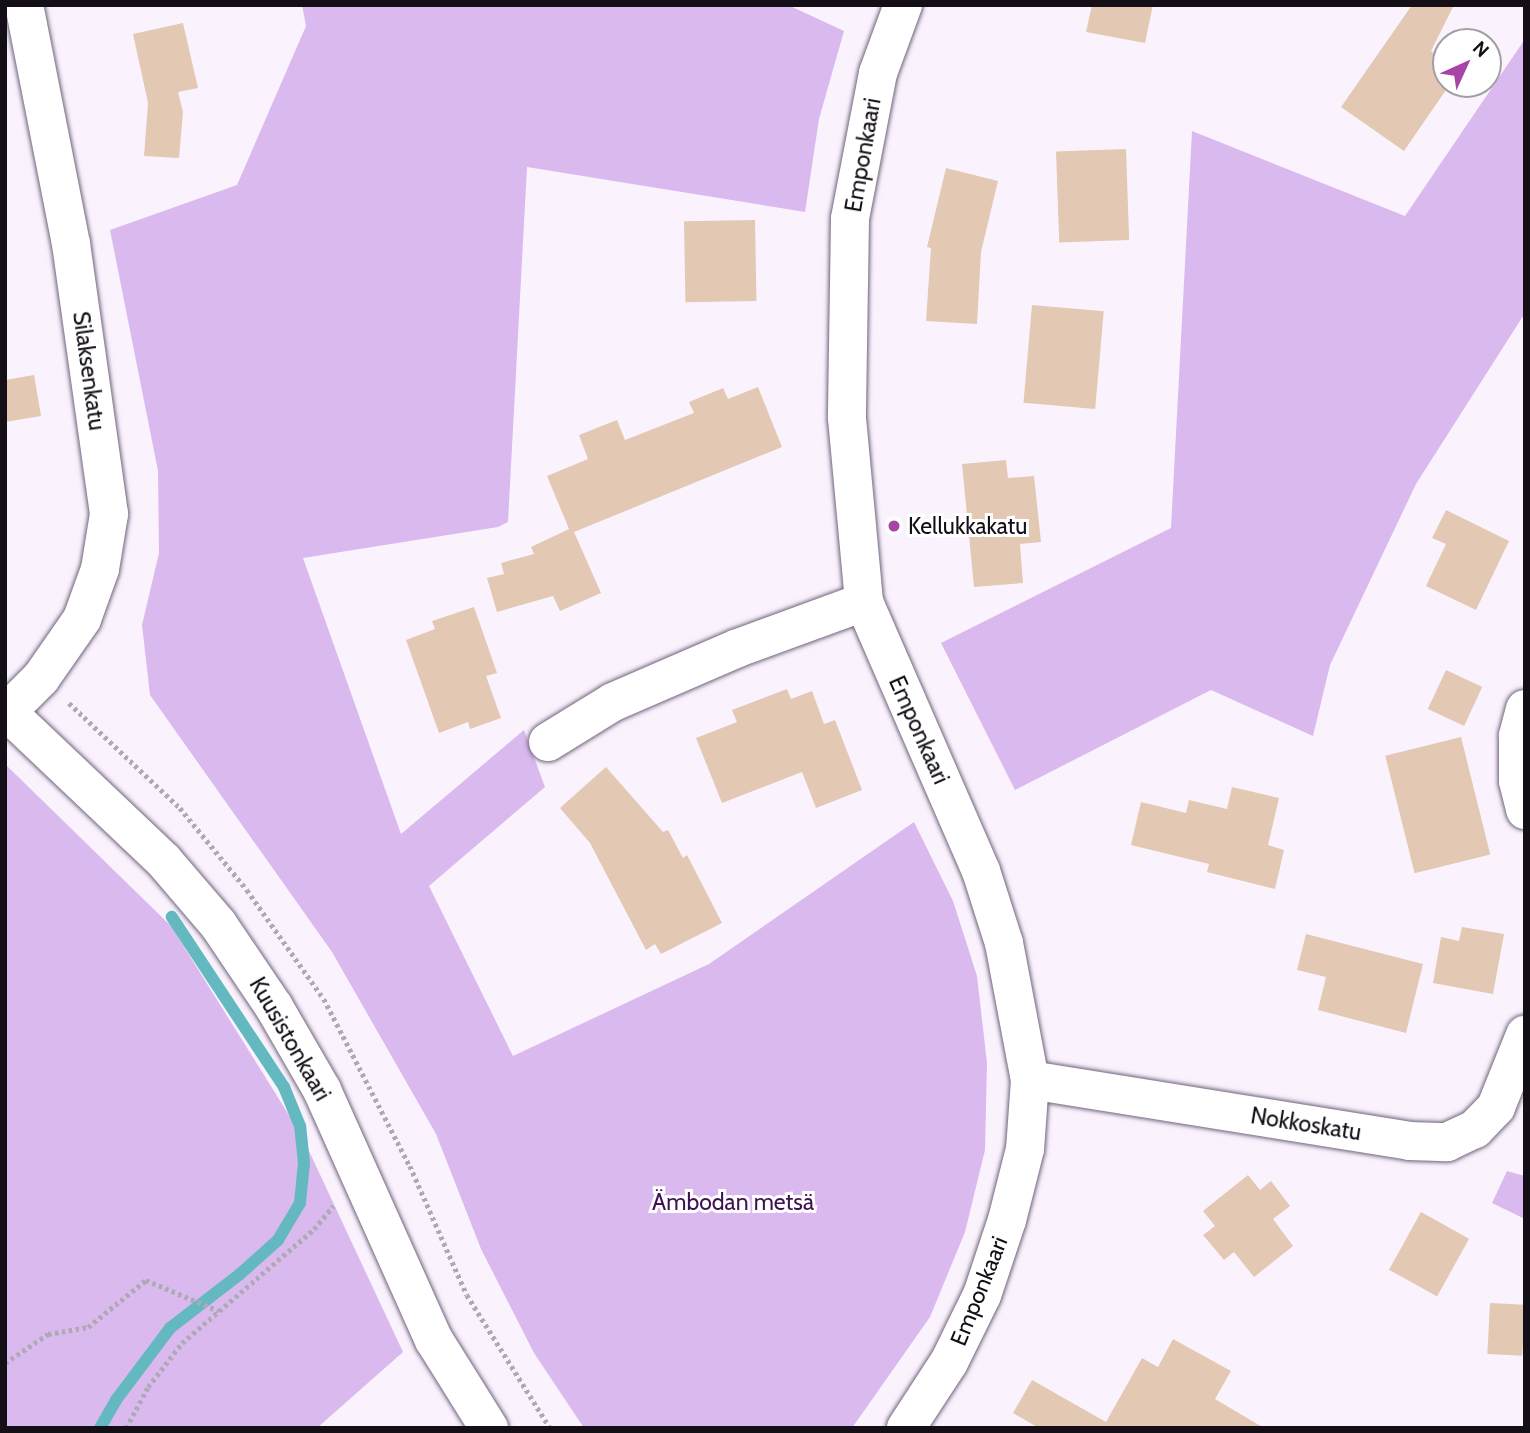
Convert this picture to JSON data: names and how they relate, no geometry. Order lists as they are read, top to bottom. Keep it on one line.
{"streets":{"street":["Emponkaari","Silaksenkatu","Kuusistonkaari","Nokkoskatu"]},"crossings":[["Emponkaari","Nokkoskatu"],["Silaksenkatu","Kuusistonkaari"]],"parks":["Ämbodan metsä"],"places":["Kellukkakatu"],"north":"top right"}
